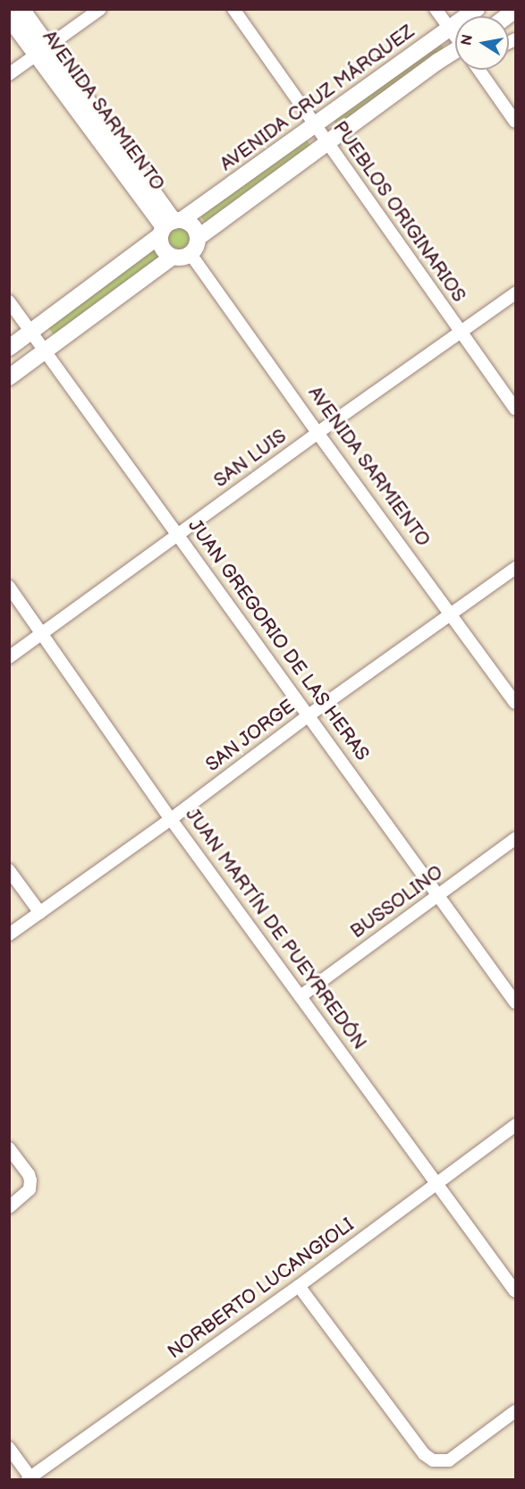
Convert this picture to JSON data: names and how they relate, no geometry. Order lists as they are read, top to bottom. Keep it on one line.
{"streets":{"main road":["AVENIDA CRUZ MÁRQUEZ","AVENIDA SARMIENTO"],"street":["PUEBLOS ORIGINARIOS","SAN LUIS","JUAN GREGORIO DE LAS HERAS","SAN JORGE","BUSSOLINO","JUAN MARTÍN DE PUEYRREDÓN","NORBERTO LUCANGIOLI"]},"crossings":[["AVENIDA CRUZ MÁRQUEZ","AVENIDA SARMIENTO"],["AVENIDA CRUZ MÁRQUEZ","PUEBLOS ORIGINARIOS"],["AVENIDA CRUZ MÁRQUEZ","JUAN GREGORIO DE LAS HERAS"],["AVENIDA SARMIENTO","SAN LUIS"],["AVENIDA SARMIENTO","SAN JORGE"],["PUEBLOS ORIGINARIOS","SAN LUIS"],["SAN LUIS","JUAN GREGORIO DE LAS HERAS"],["SAN LUIS","JUAN MARTÍN DE PUEYRREDÓN"],["JUAN GREGORIO DE LAS HERAS","SAN JORGE"],["JUAN GREGORIO DE LAS HERAS","BUSSOLINO"],["SAN JORGE","JUAN MARTÍN DE PUEYRREDÓN"],["BUSSOLINO","JUAN MARTÍN DE PUEYRREDÓN"],["JUAN MARTÍN DE PUEYRREDÓN","NORBERTO LUCANGIOLI"]],"north":"left"}
